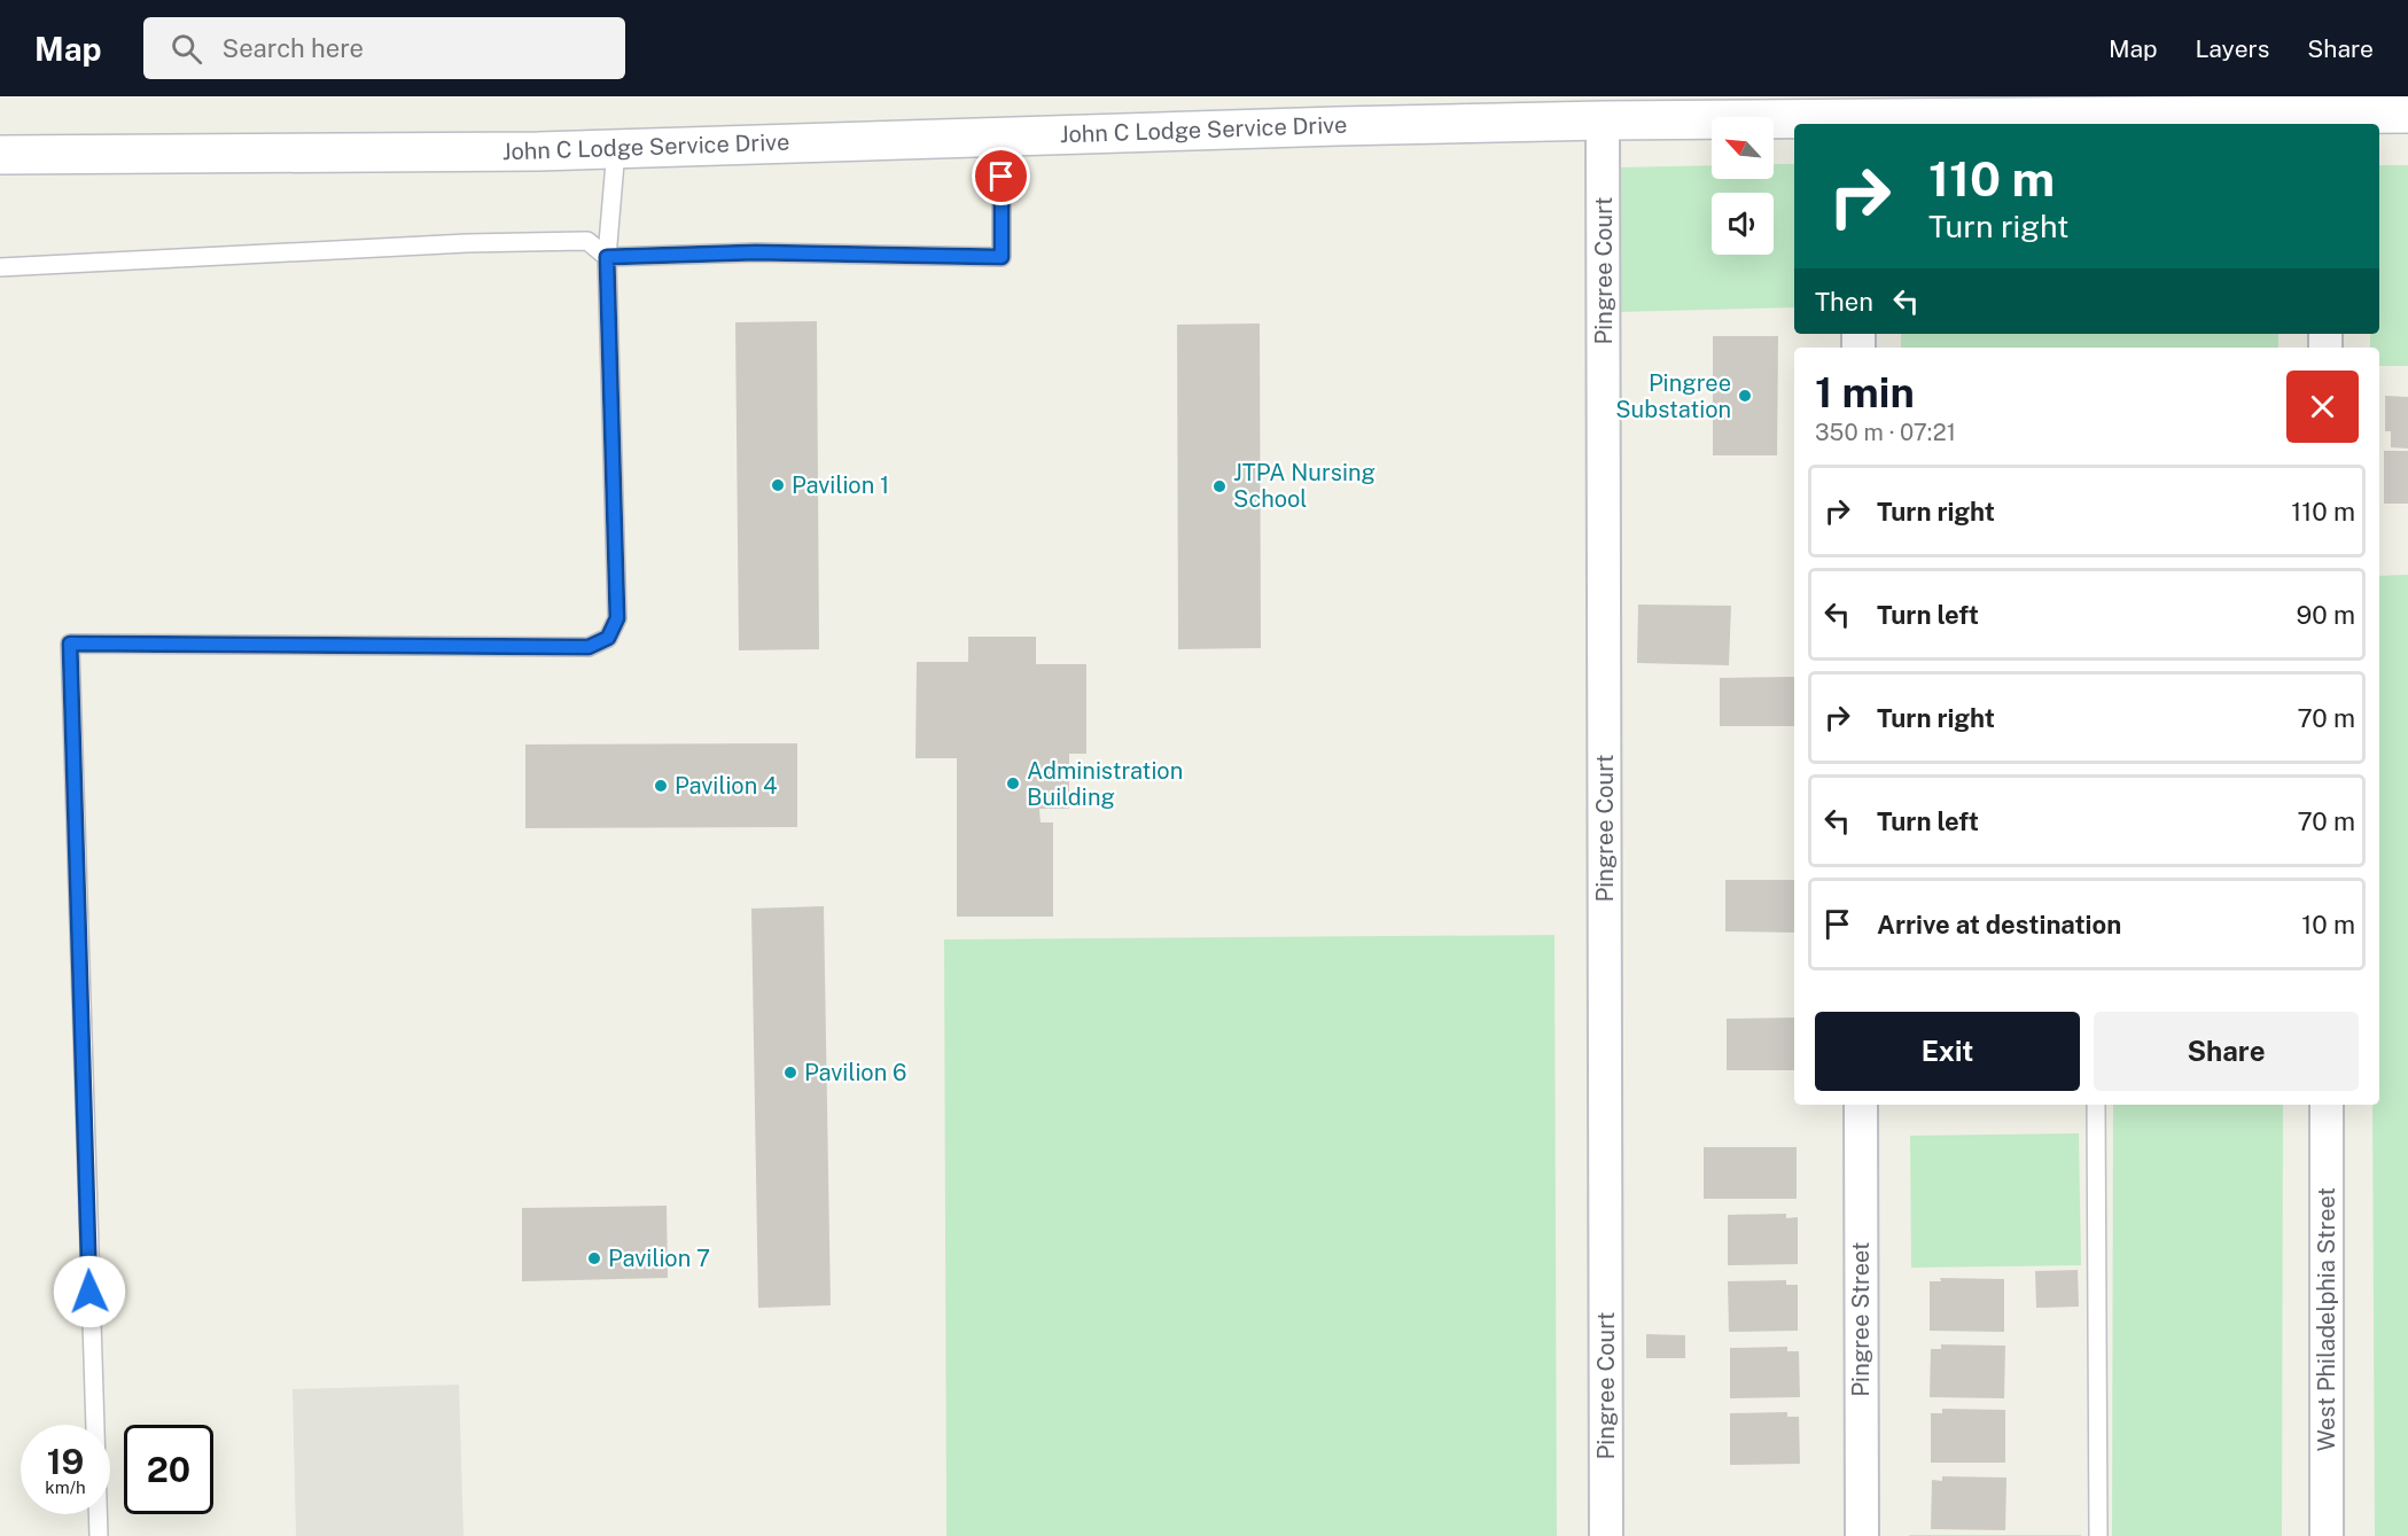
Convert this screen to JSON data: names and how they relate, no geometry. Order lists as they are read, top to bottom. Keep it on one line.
{"streets":{"main road":["John C Lodge Service Drive"],"street":["Pingree Court","Pingree Street","West Philadelphia Street"]},"crossings":[["John C Lodge Service Drive","Pingree Court"]],"places":["Pingree Substation","Pavilion 1","JTPA Nursing School","Administration Building","Pavilion 4","Pavilion 6","Pavilion 7"],"north":"top left","page":{"header":"Map","search":"Search here","nav":["Map","Layers","Share"],"turn":["110 m","Turn right"],"then":"Then","heading":["1 min","350 m · 07:21"],"list":[{"name":"Turn right","value":"110 m"},{"name":"Turn left","value":"90 m"},{"name":"Turn right","value":"70 m"},{"name":"Turn left","value":"70 m"},{"name":"Arrive at destination","value":"10 m"}],"buttons":["Exit","Share"],"speed":"19 km/h","limit":"20"}}
